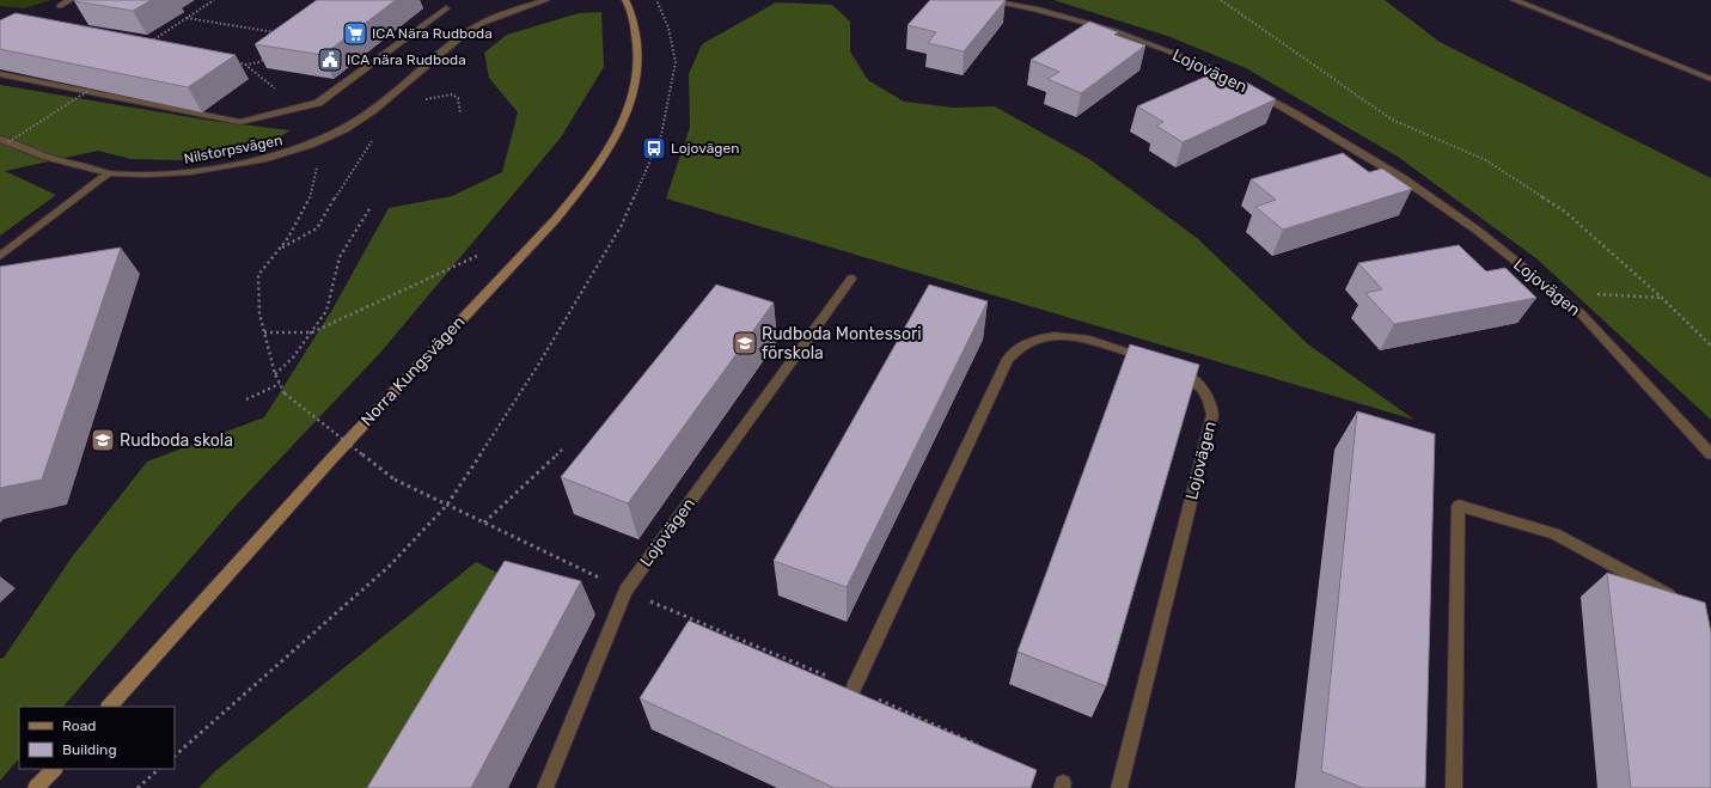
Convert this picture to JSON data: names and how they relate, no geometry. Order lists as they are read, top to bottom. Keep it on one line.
{"streets":{"main road":["Norra Kungsvägen"],"street":["Lojovägen","Nilstorpsvägen"]},"places":{"supermarket":["ICA Nära Rudboda"],"public building":["ICA nära Rudboda"],"bus stop":["Lojovägen"],"school or university":["Rudboda Montessori förskola","Rudboda skola"]},"legend":["Road","Building"]}
